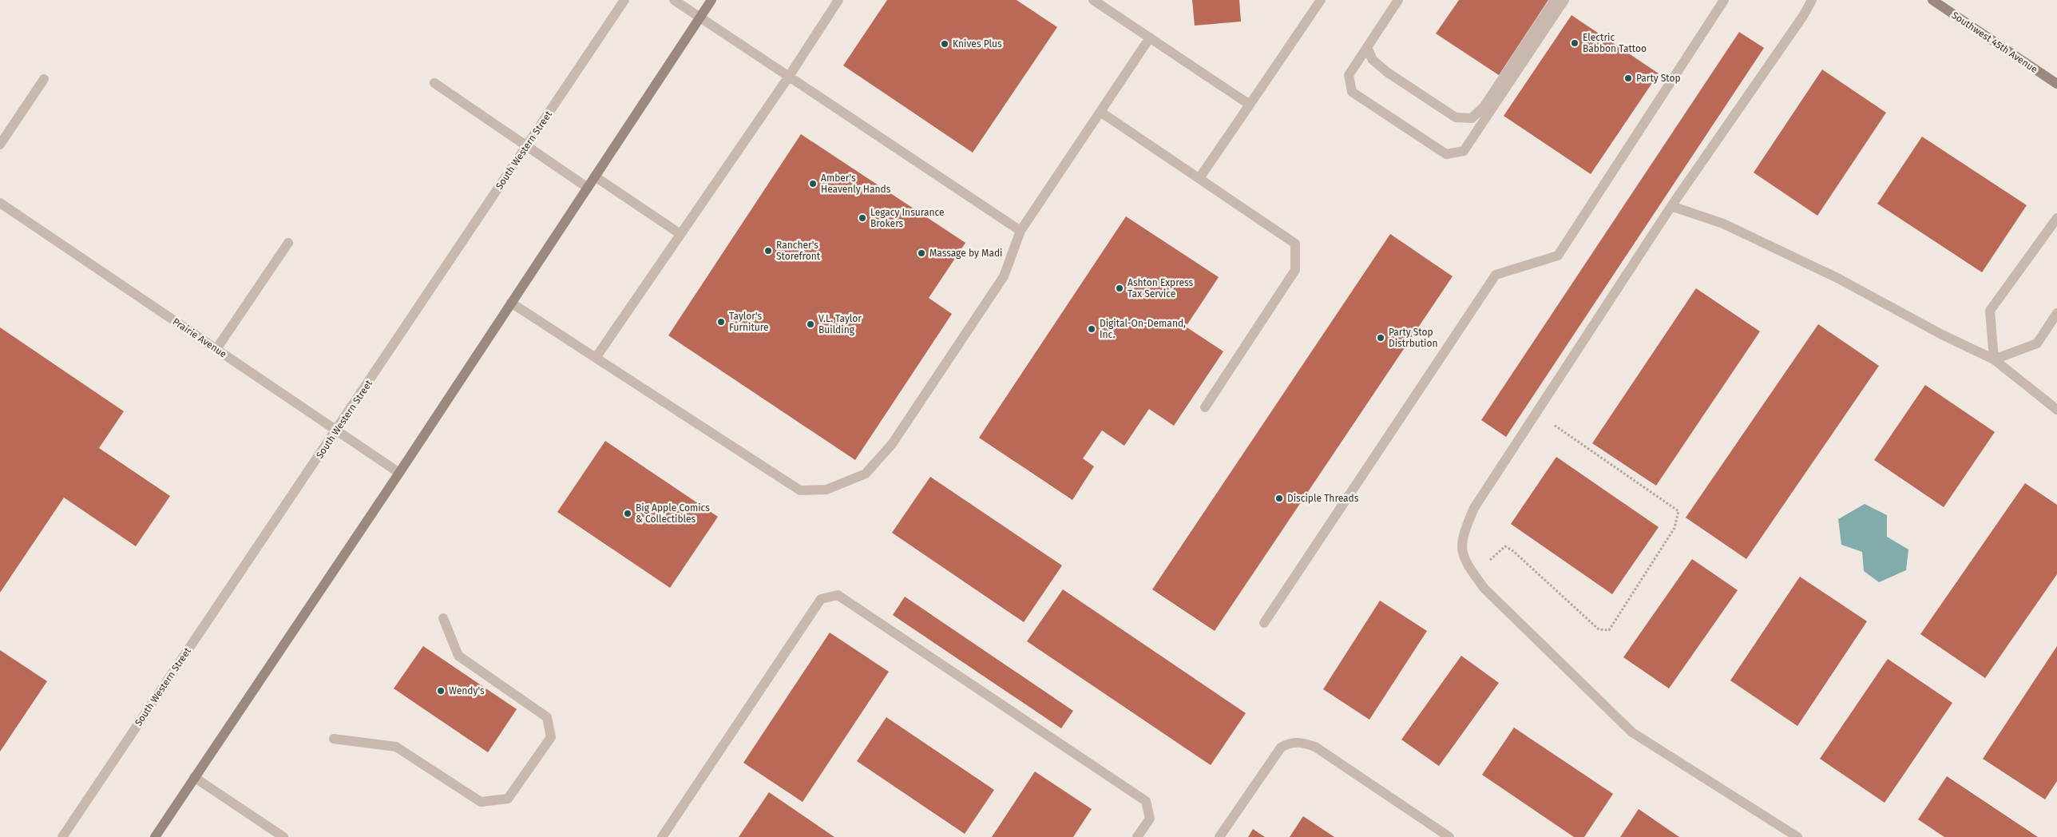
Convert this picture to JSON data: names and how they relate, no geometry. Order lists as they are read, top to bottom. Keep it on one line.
{"streets":{"main road":["Southwest 45th Avenue"],"street":["South Western Street","Prairie Avenue"]},"crossings":[["South Western Street","Prairie Avenue"]],"places":["Electric Babbon Tattoo","Knives Plus","Party Stop","Amber's Heavenly Hands","Legacy Insurance Brokers","Rancher's Storefront","Massage by Madi","Ashton Express Tax Service","Taylor's Furniture","V.L. Taylor Building","Digital-On-Demand, Inc.","Party Stop Distrbution","Disciple Threads","Big Apple Comics & Collectibles","Wendy's"]}
